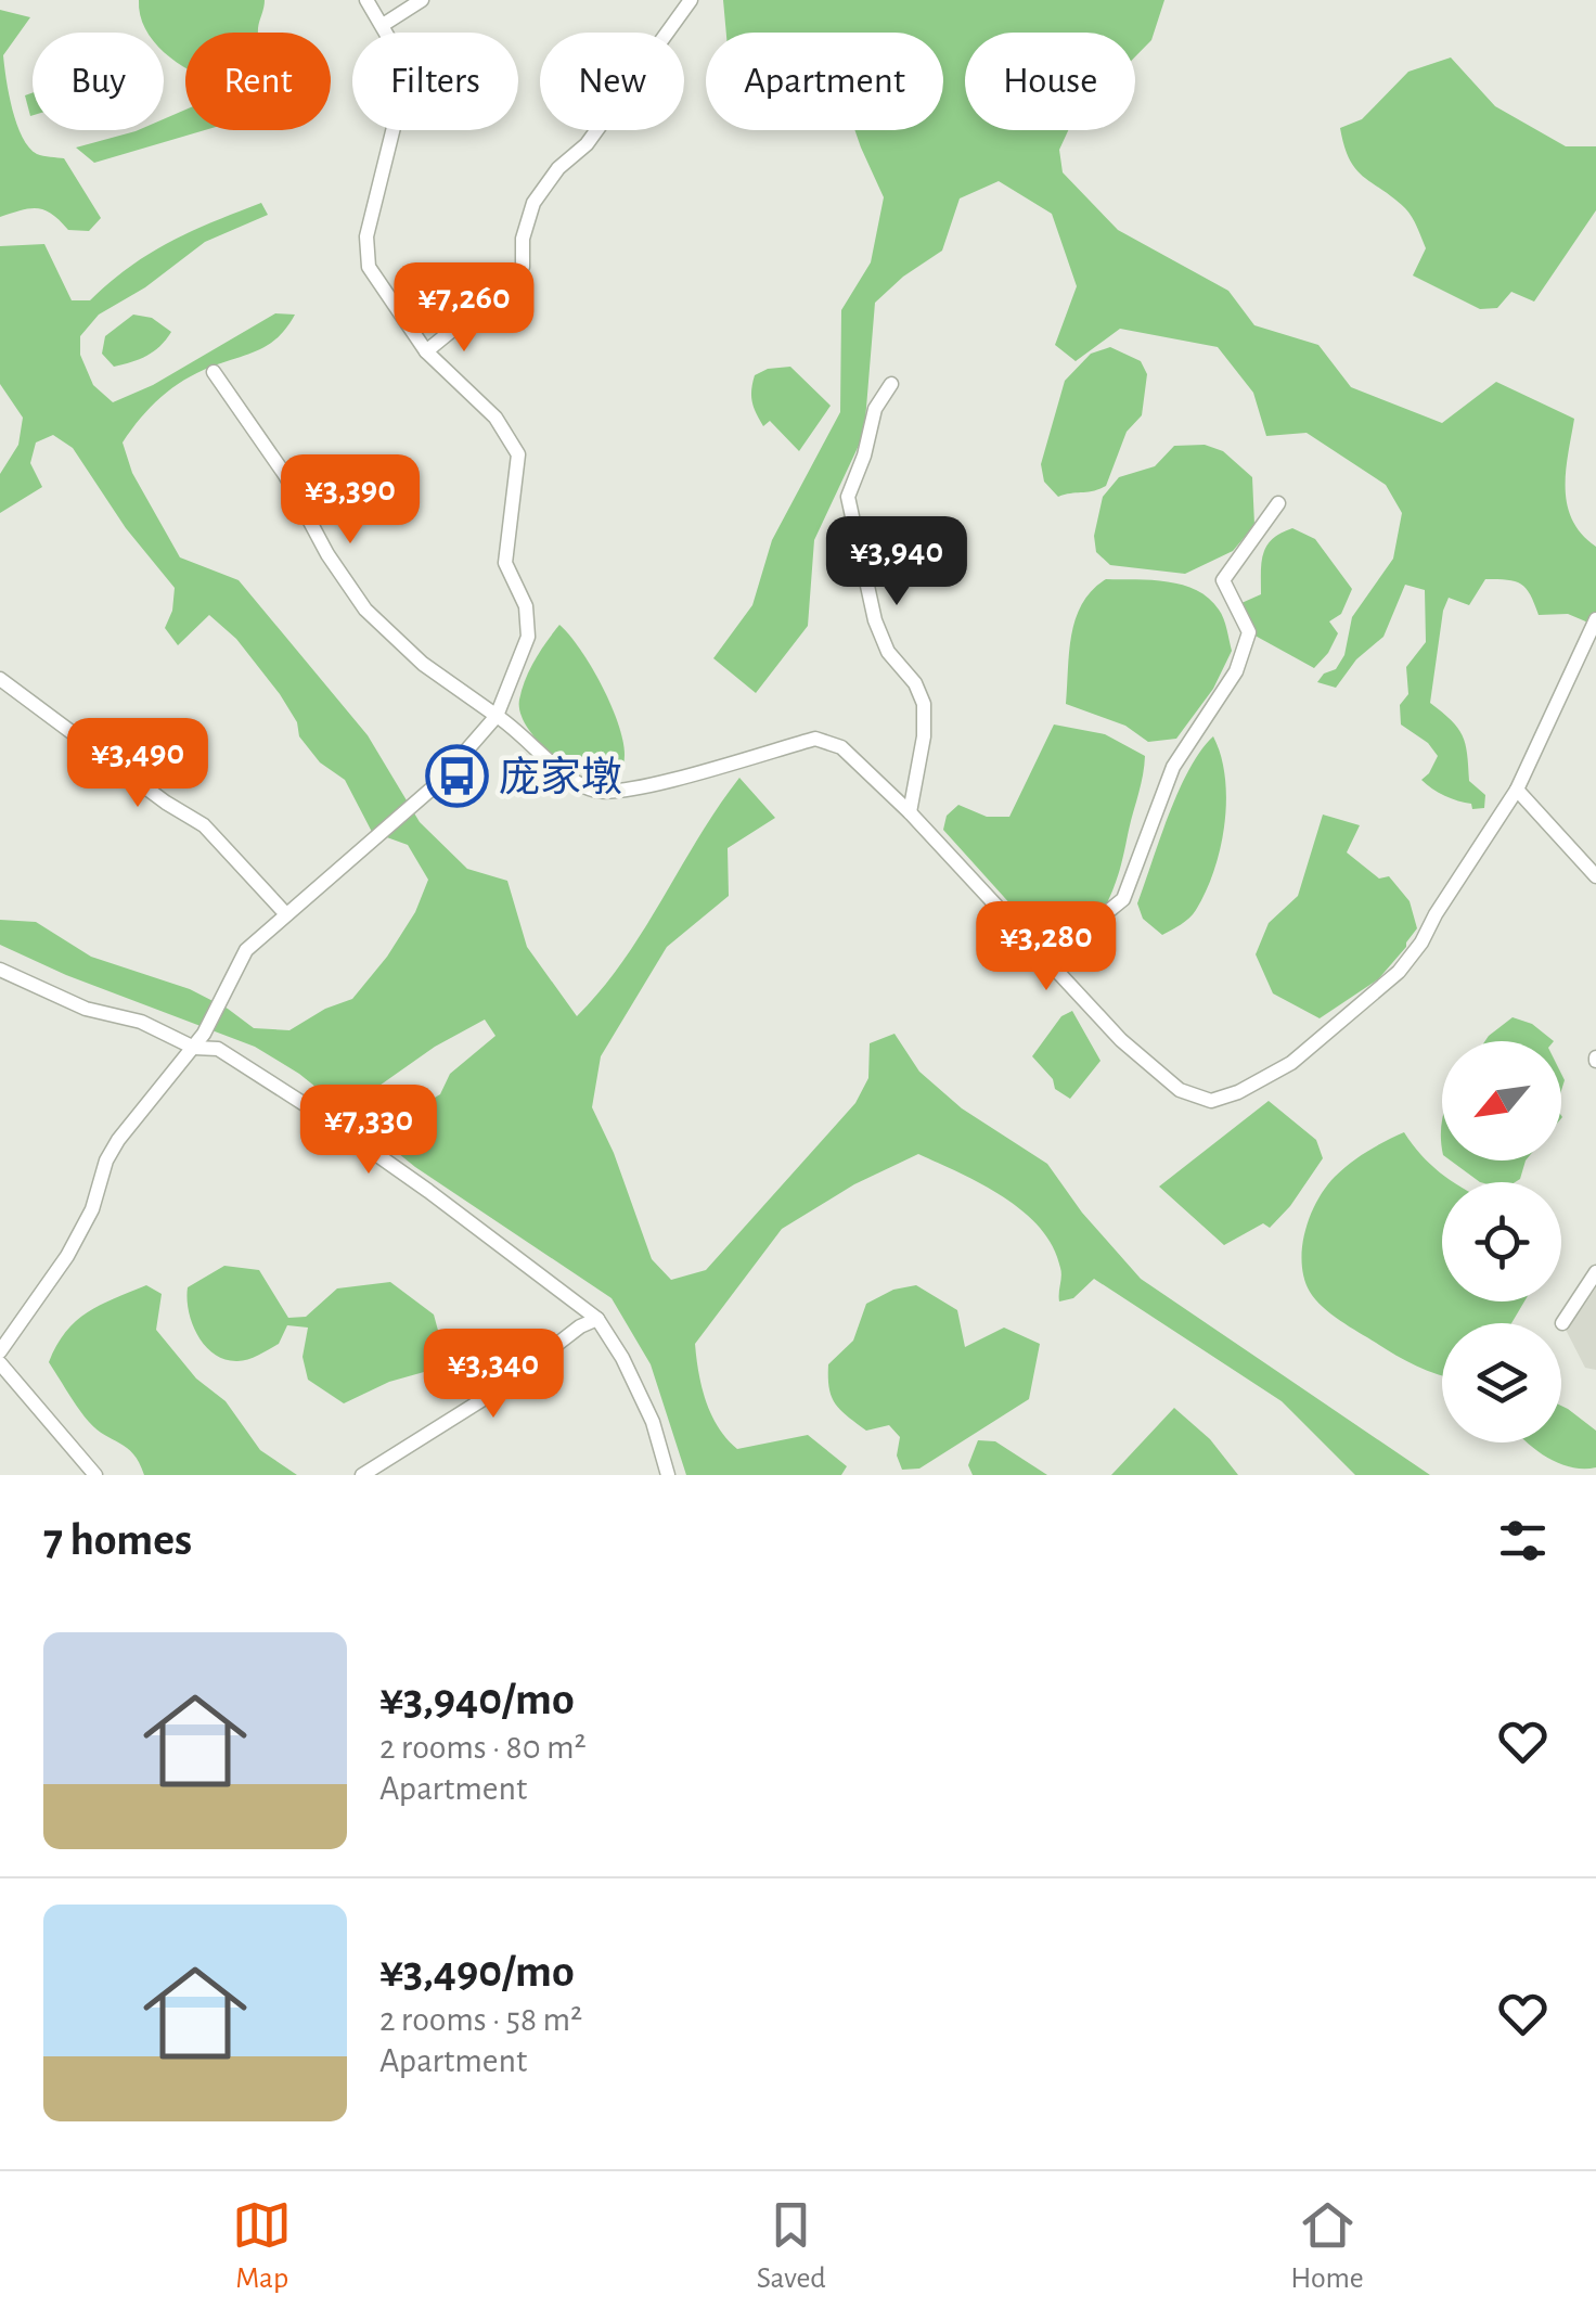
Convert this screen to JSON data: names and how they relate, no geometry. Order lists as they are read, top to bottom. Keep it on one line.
{"places":{"bus stop":["庞家墩"]},"north":"bottom left","page":{"chip":["Buy","Rent","Filters","New","Apartment","House"],"price":["¥7,260","¥3,390","¥3,940","¥3,490","¥3,280","¥7,330","¥3,340"],"heading":"7 homes","list":[{"name":"¥3,940/mo","note":"2 rooms · 80 m² · Apartment"},{"name":"¥3,490/mo","note":"2 rooms · 58 m² · Apartment"}],"tabs":["Map","Saved","Home"]}}
